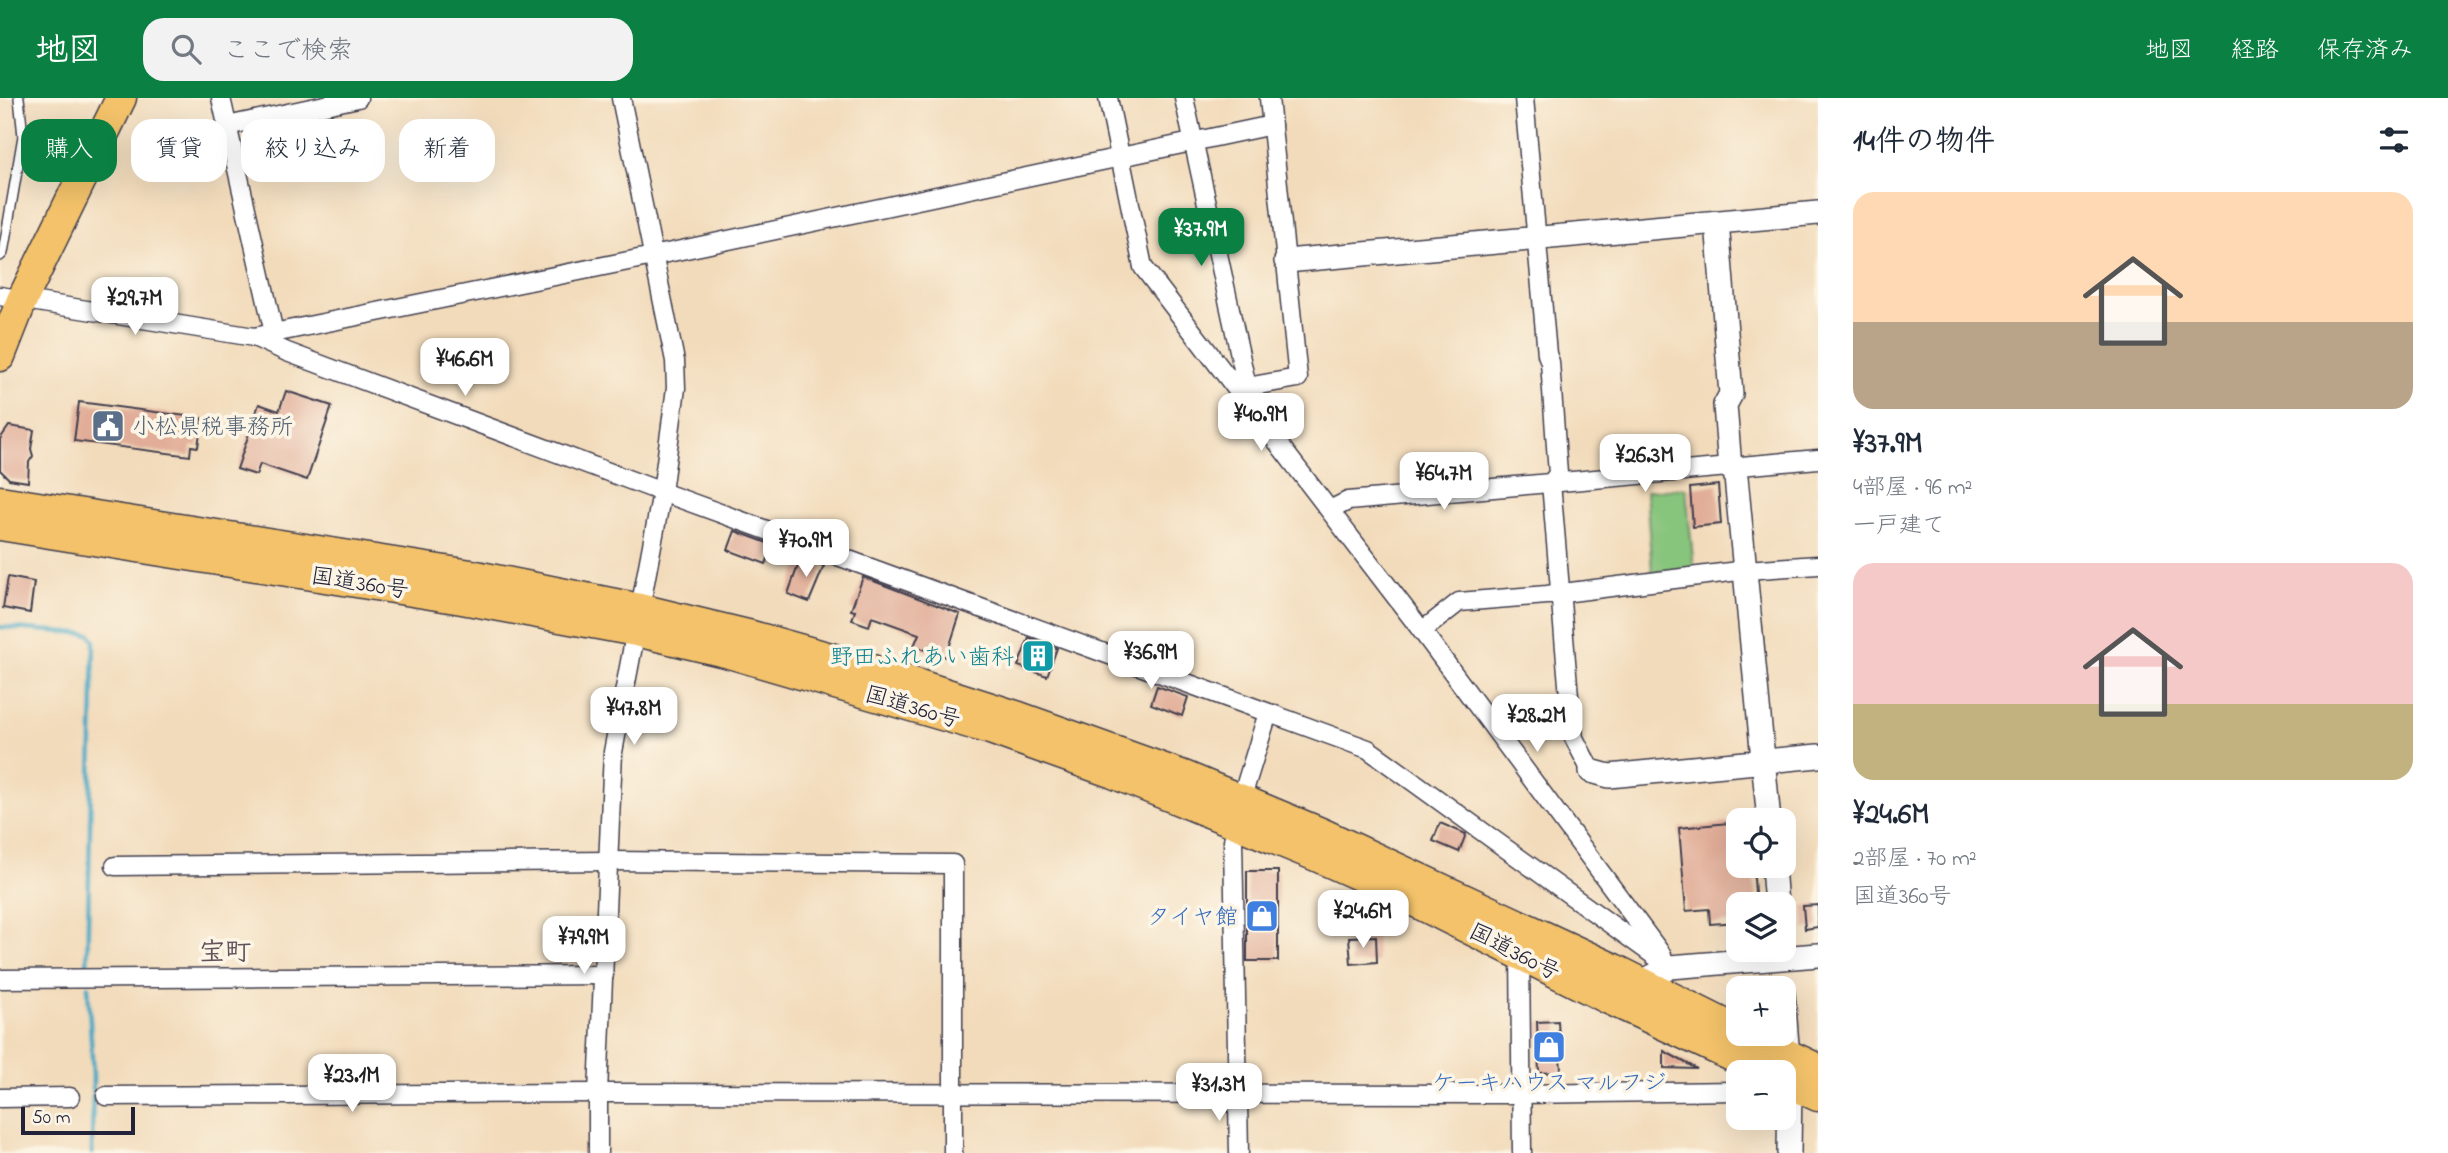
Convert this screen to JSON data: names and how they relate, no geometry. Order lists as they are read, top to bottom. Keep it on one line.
{"streets":{"highway":["国道360号"]},"districts":["宝町"],"places":{"public building":["小松県税事務所"],"building":["野田ふれあい歯科"],"shop":["タイヤ館","ケーキハウス マルフジ"]},"scale_bar":"50 m","page":{"header":"地図","search":"ここで検索","nav":["地図","経路","保存済み"],"heading":"14件の物件","chip":["購入","賃貸","絞り込み","新着"],"list":[{"name":"¥37.9M","note":"4部屋 · 96 m² · 一戸建て"},{"name":"¥24.6M","note":"2部屋 · 70 m² · 国道360号"}],"price":["¥37.9M","¥29.7M","¥46.6M","¥40.9M","¥26.3M","¥64.7M","¥70.9M","¥36.9M","¥47.8M","¥28.2M","¥24.6M","¥79.9M","¥23.1M","¥31.3M"],"map_buttons":["+","−"],"scale":"50 m"}}
